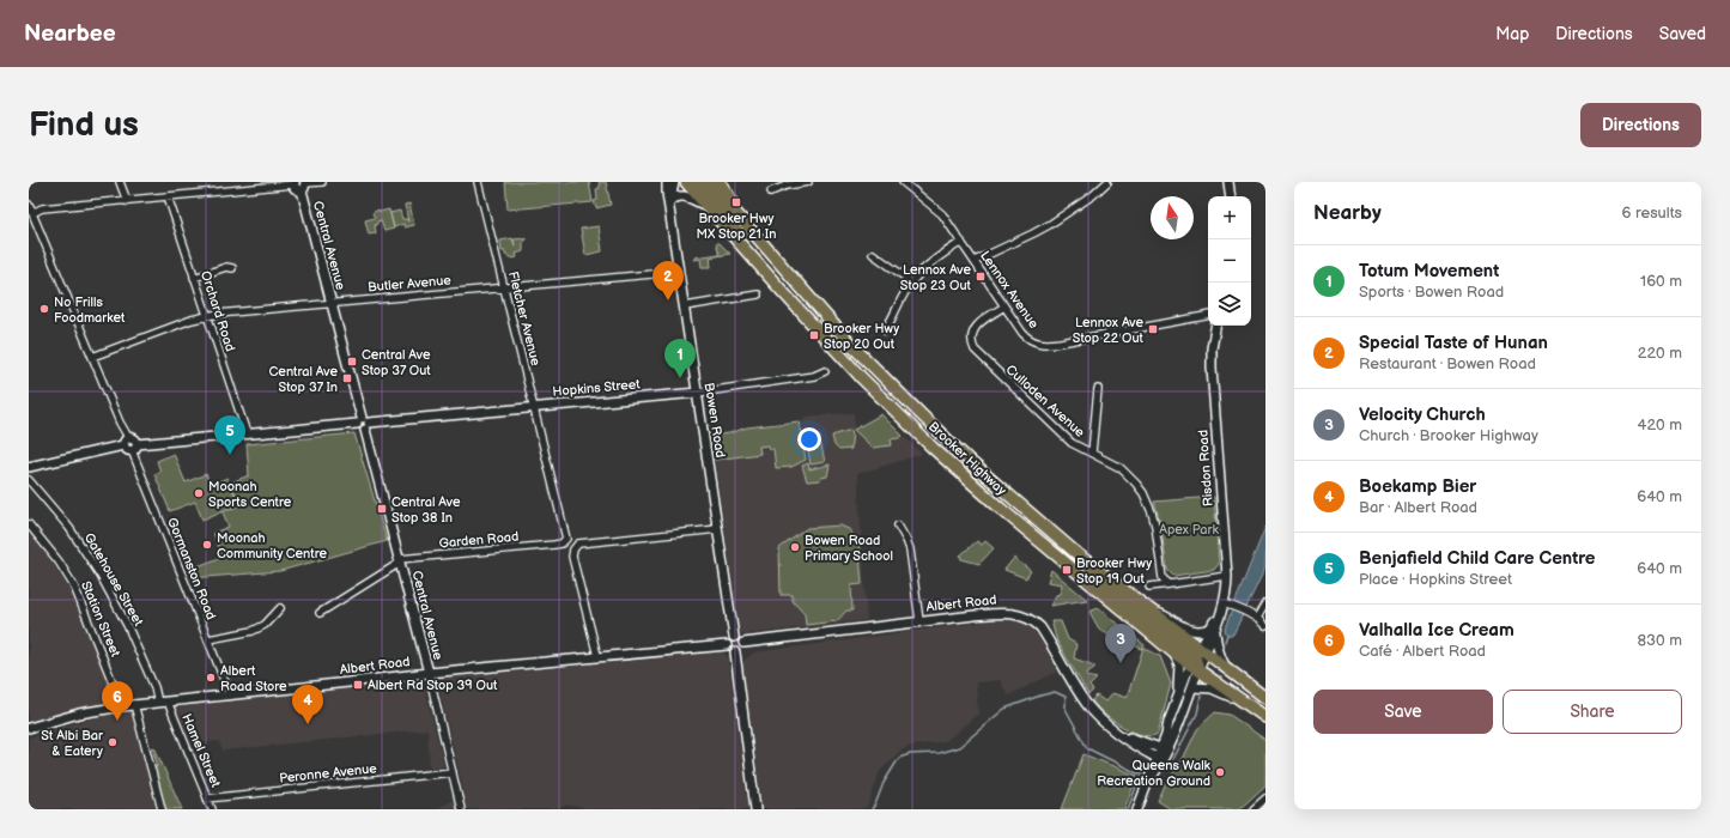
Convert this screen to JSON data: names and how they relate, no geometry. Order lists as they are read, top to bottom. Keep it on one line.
{"streets":{"highway":["Brooker Highway"],"street":["Central Avenue","Butler Avenue","Lennox Avenue","Orchard Road","Fletcher Avenue","Hopkins Street","Culloden Avenue","Bowen Road","Risdon Road","Garden Road","Gormanston Road","Gatehouse Street","Albert Road","Station Street","Hamel Street","Peronne Avenue"]},"crossings":[["Central Avenue","Butler Avenue"],["Central Avenue","Hopkins Street"],["Central Avenue","Garden Road"],["Central Avenue","Albert Road"],["Central Avenue","Peronne Avenue"],["Butler Avenue","Orchard Road"],["Butler Avenue","Fletcher Avenue"],["Butler Avenue","Bowen Road"],["Lennox Avenue","Culloden Avenue"],["Orchard Road","Hopkins Street"],["Fletcher Avenue","Hopkins Street"],["Fletcher Avenue","Garden Road"],["Hopkins Street","Bowen Road"],["Hopkins Street","Gormanston Road"],["Bowen Road","Albert Road"],["Brooker Highway","Risdon Road"],["Risdon Road","Albert Road"],["Gormanston Road","Albert Road"],["Gatehouse Street","Albert Road"],["Albert Road","Station Street"],["Albert Road","Hamel Street"],["Hamel Street","Peronne Avenue"]],"parks":["Apex Park"],"places":{"transit":["Brooker Hwy MX Stop 21 In","Lennox Ave Stop 23 Out","Lennox Ave Stop 22 Out","Brooker Hwy Stop 20 Out","Central Ave Stop 37 Out","Central Ave Stop 37 In","Central Ave Stop 38 In","Brooker Hwy Stop 19 Out","Albert Rd Stop 39 Out"],"other":["No Frills Foodmarket","Moonah Sports Centre","Moonah Community Centre","Bowen Road Primary School","Albert Road Store","St Albi Bar & Eatery","Queens Walk Recreation Ground"]},"north":"top","page":{"header":"Nearbee","nav":["Map","Directions","Saved"],"buttons":["Directions",["Save","Share"]],"title":"Find us","heading":["Nearby","6 results"],"map_buttons":["+","−"],"list":[{"mark":"1","name":"Totum Movement","note":"Sports · Bowen Road","value":"160 m"},{"mark":"2","name":"Special Taste of Hunan","note":"Restaurant · Bowen Road","value":"220 m"},{"mark":"3","name":"Velocity Church","note":"Church · Brooker Highway","value":"420 m"},{"mark":"4","name":"Boekamp Bier","note":"Bar · Albert Road","value":"640 m"},{"mark":"5","name":"Benjafield Child Care Centre","note":"Place · Hopkins Street","value":"640 m"},{"mark":"6","name":"Valhalla Ice Cream","note":"Café · Albert Road","value":"830 m"}],"pins":["2","1","5","3","6","4"]}}
